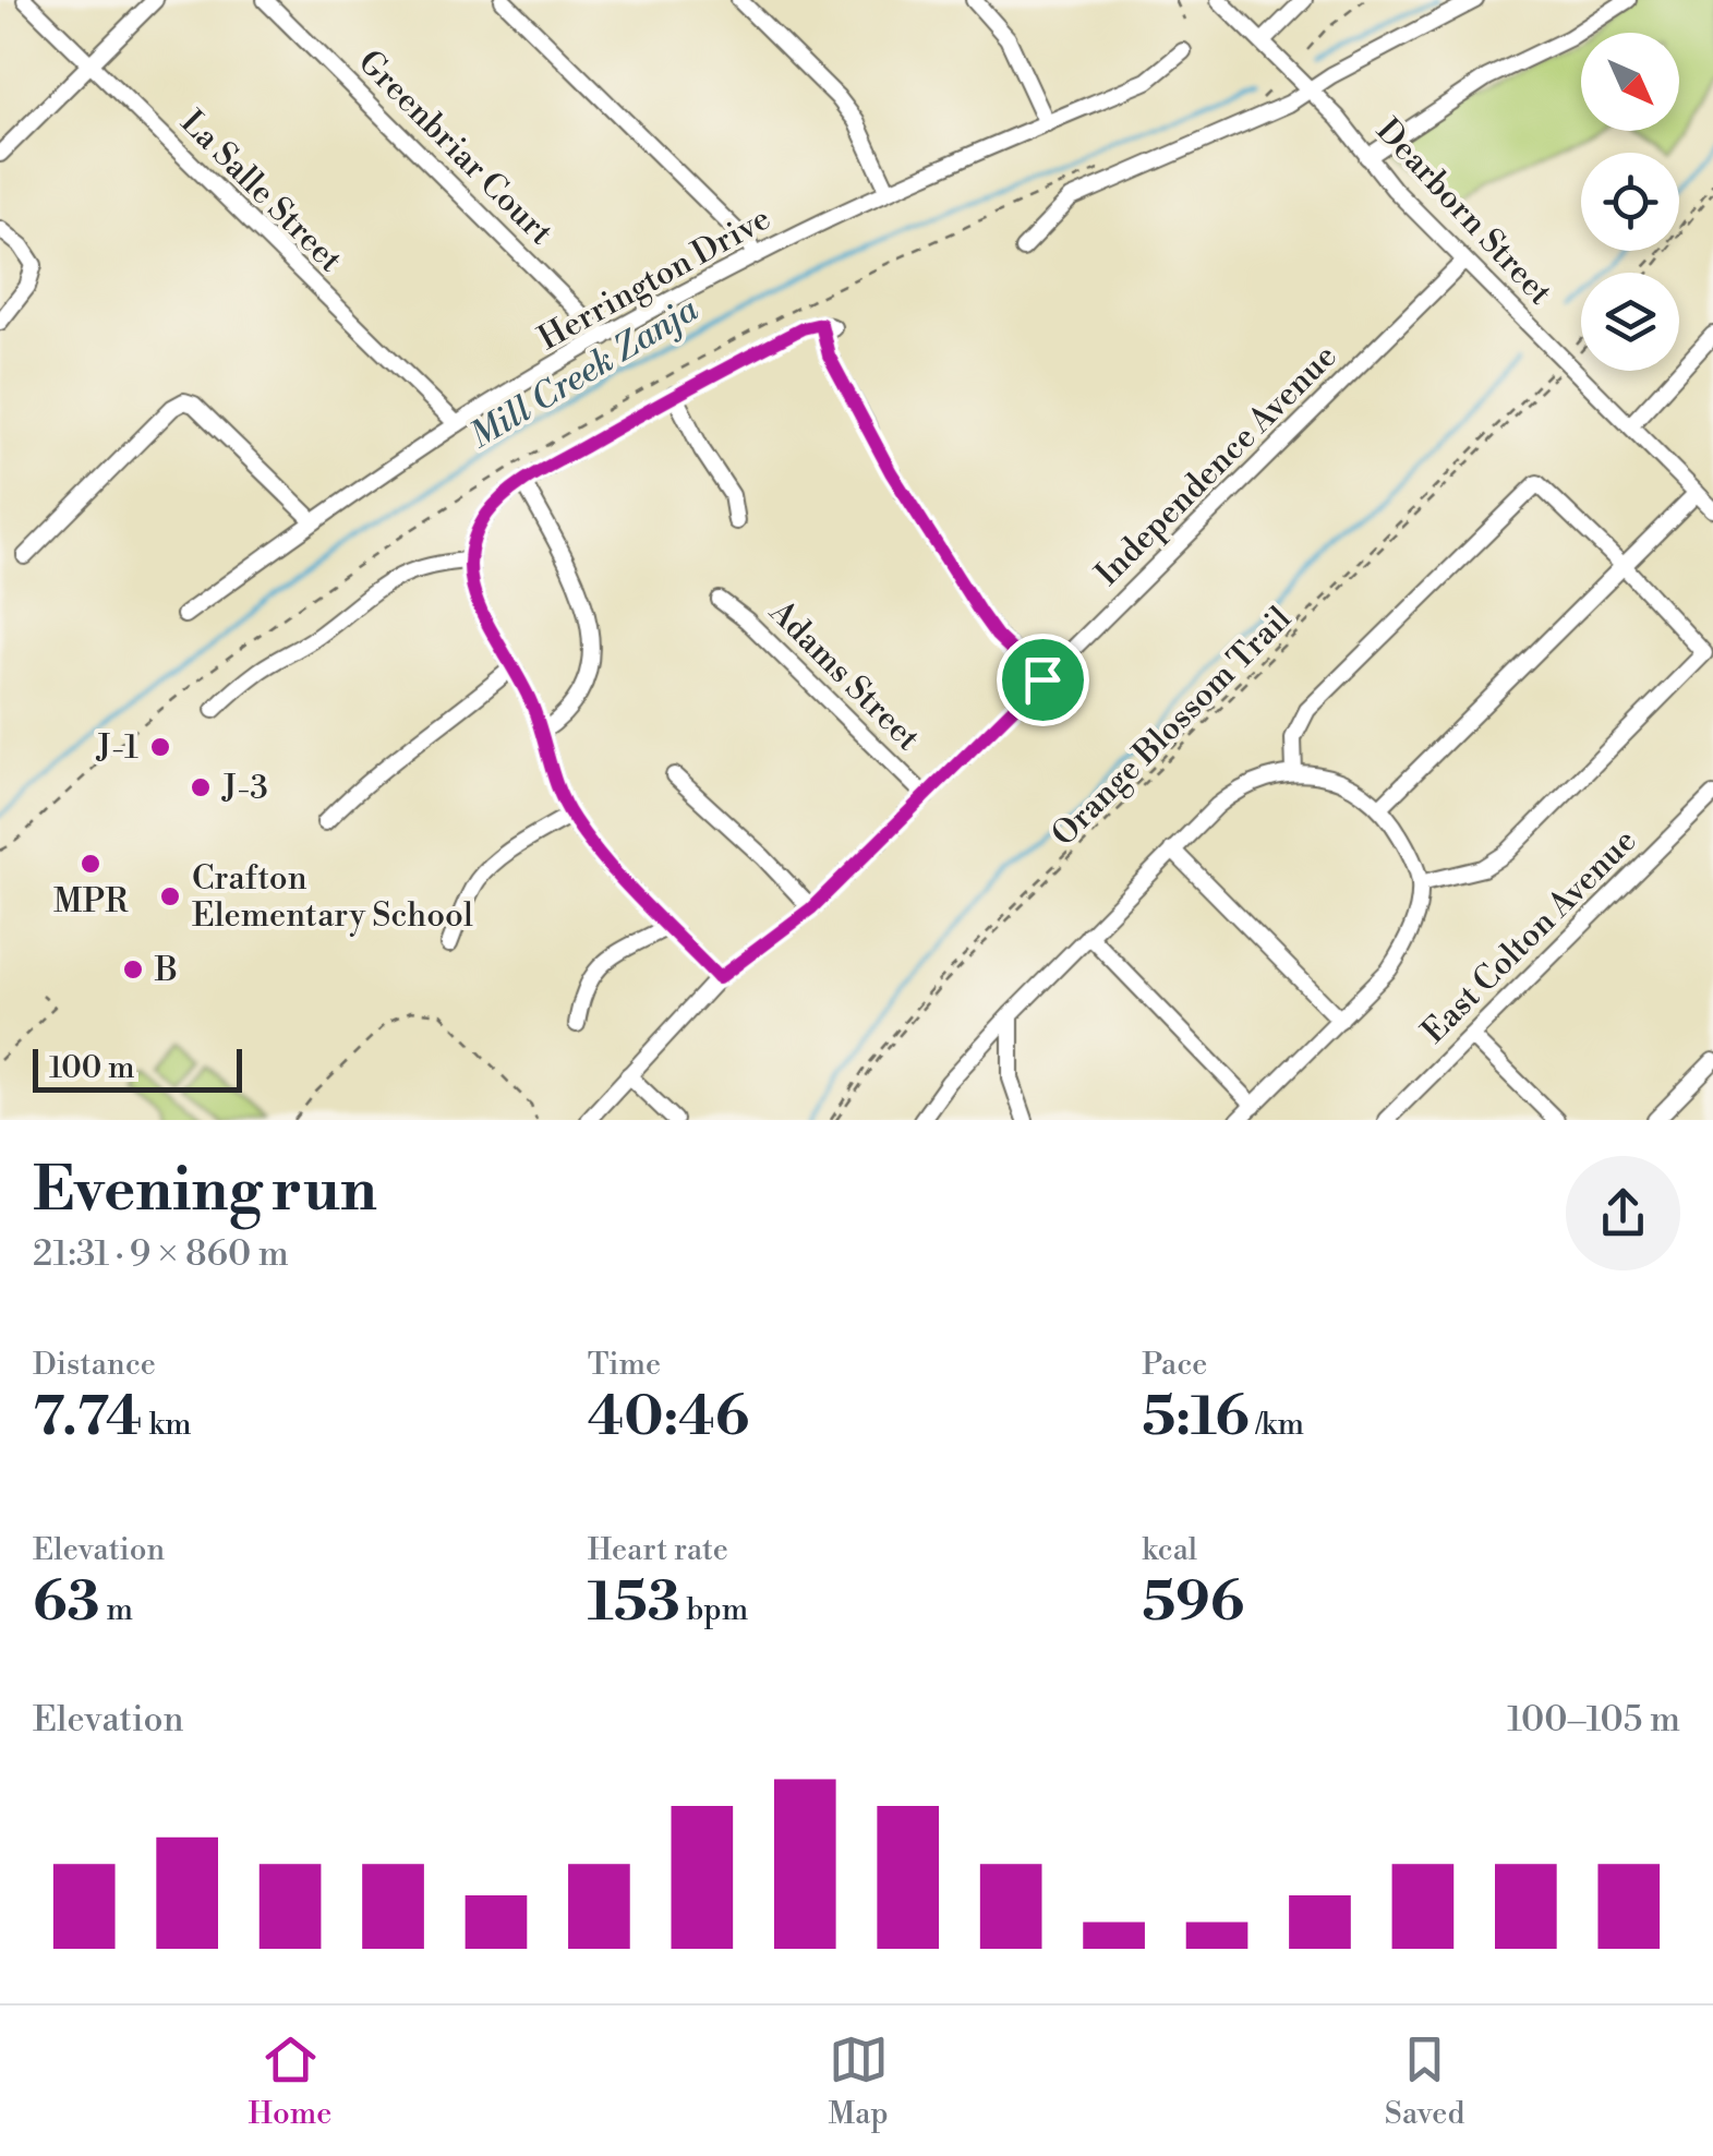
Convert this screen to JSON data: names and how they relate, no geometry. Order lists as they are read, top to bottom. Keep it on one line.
{"streets":{"street":["Greenbriar Court","La Salle Street","Dearborn Street","Herrington Drive","Independence Avenue","Adams Street","East Colton Avenue"],"path":["Orange Blossom Trail"]},"crossings":[["Greenbriar Court","Herrington Drive"],["La Salle Street","Herrington Drive"],["Dearborn Street","Independence Avenue"],["Independence Avenue","Adams Street"]],"water":["Mill Creek Zanja"],"places":["J-1","J-3","MPR","Crafton Elementary School","B"],"scale_bar":"100 m","north":"bottom right","page":{"scale":"100 m","heading":["Evening run","21:31 · 9 × 860 m"],"stats":[["Distance","7.74 km"],["Time","40:46"],["Pace","5:16 /km"],["Elevation","63 m"],["Heart rate","153 bpm"],["kcal","596"]],"chart":["Elevation","100–105 m"],"tabs":["Home","Map","Saved"]}}
